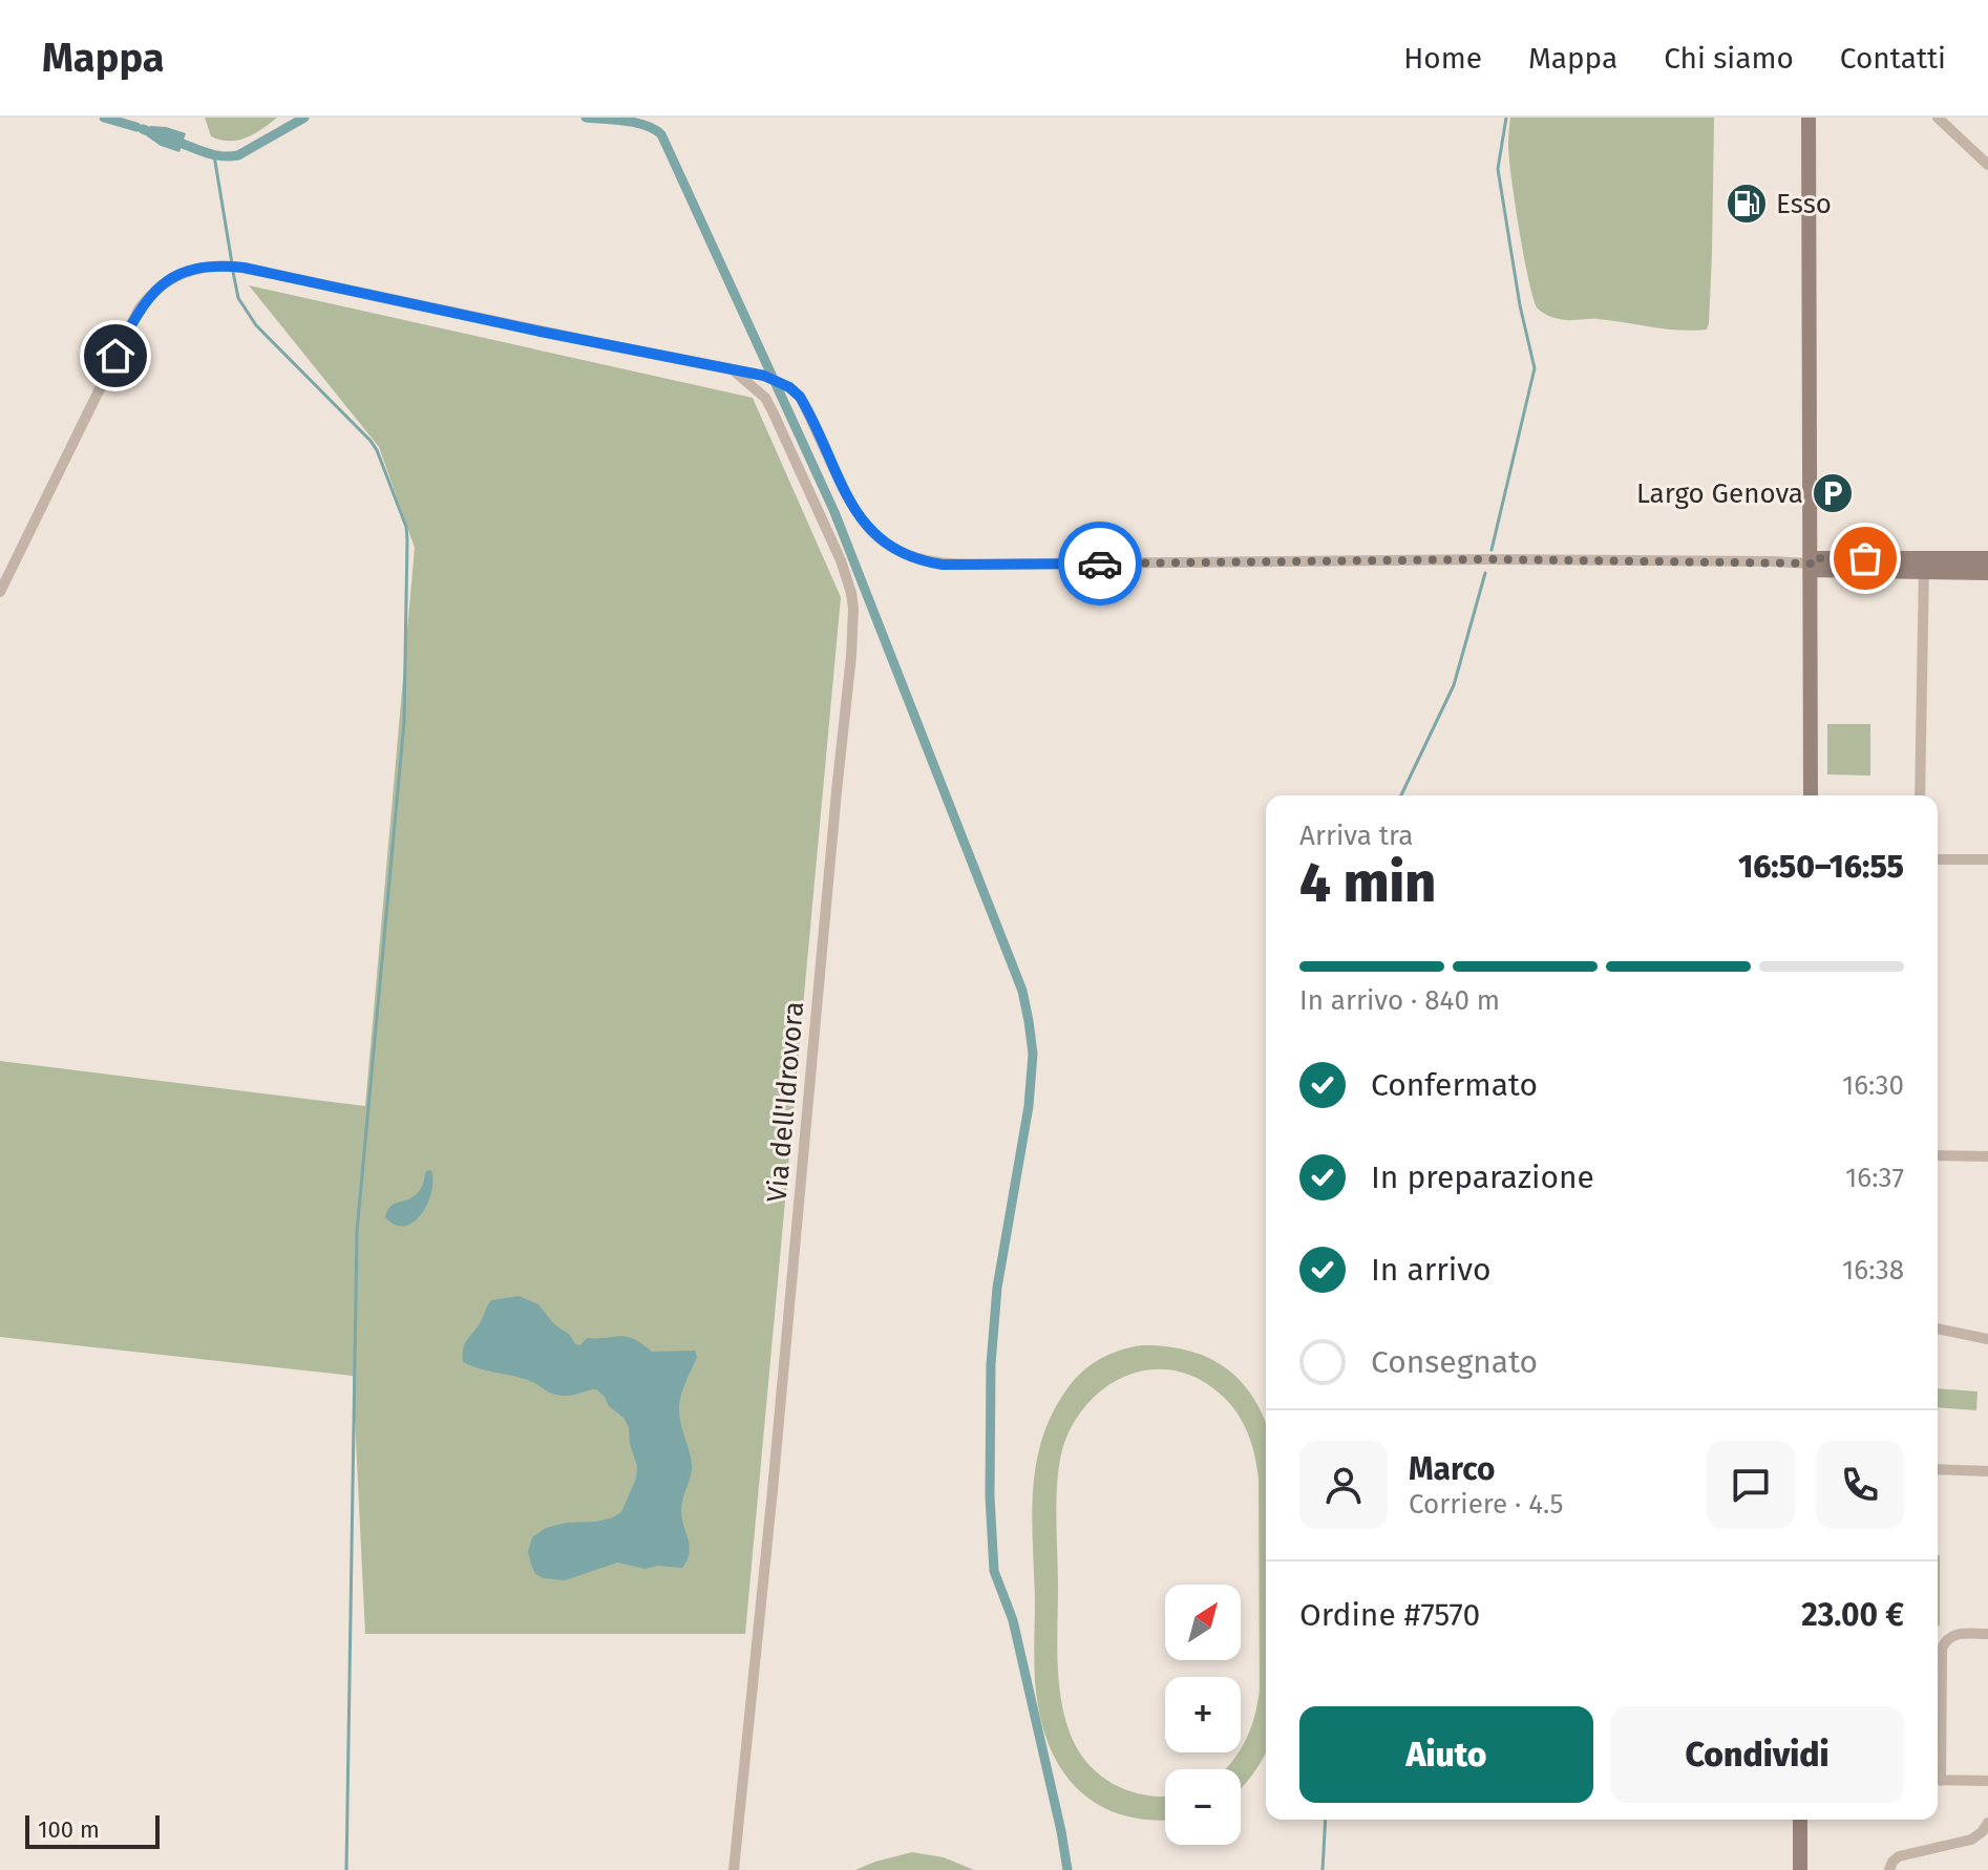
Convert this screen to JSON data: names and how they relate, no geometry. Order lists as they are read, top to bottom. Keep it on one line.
{"streets":{"street":["Via dell'Idrovora"]},"places":{"fuel station":["Esso"],"parking":["Largo Genova"]},"scale_bar":"100 m","north":"top right","page":{"header":"Mappa","nav":["Home","Mappa","Chi siamo","Contatti"],"heading":["4 min","Arriva tra","16:50–16:55"],"panel":["Marco","Corriere · 4.5","Ordine #7570","23.00 €"],"bar":"In arrivo · 840 m","list":[["Confermato","16:30"],["In preparazione","16:37"],["In arrivo","16:38"],"Consegnato"],"map_buttons":["+","−"],"buttons":["Aiuto","Condividi"],"scale":"100 m"}}
